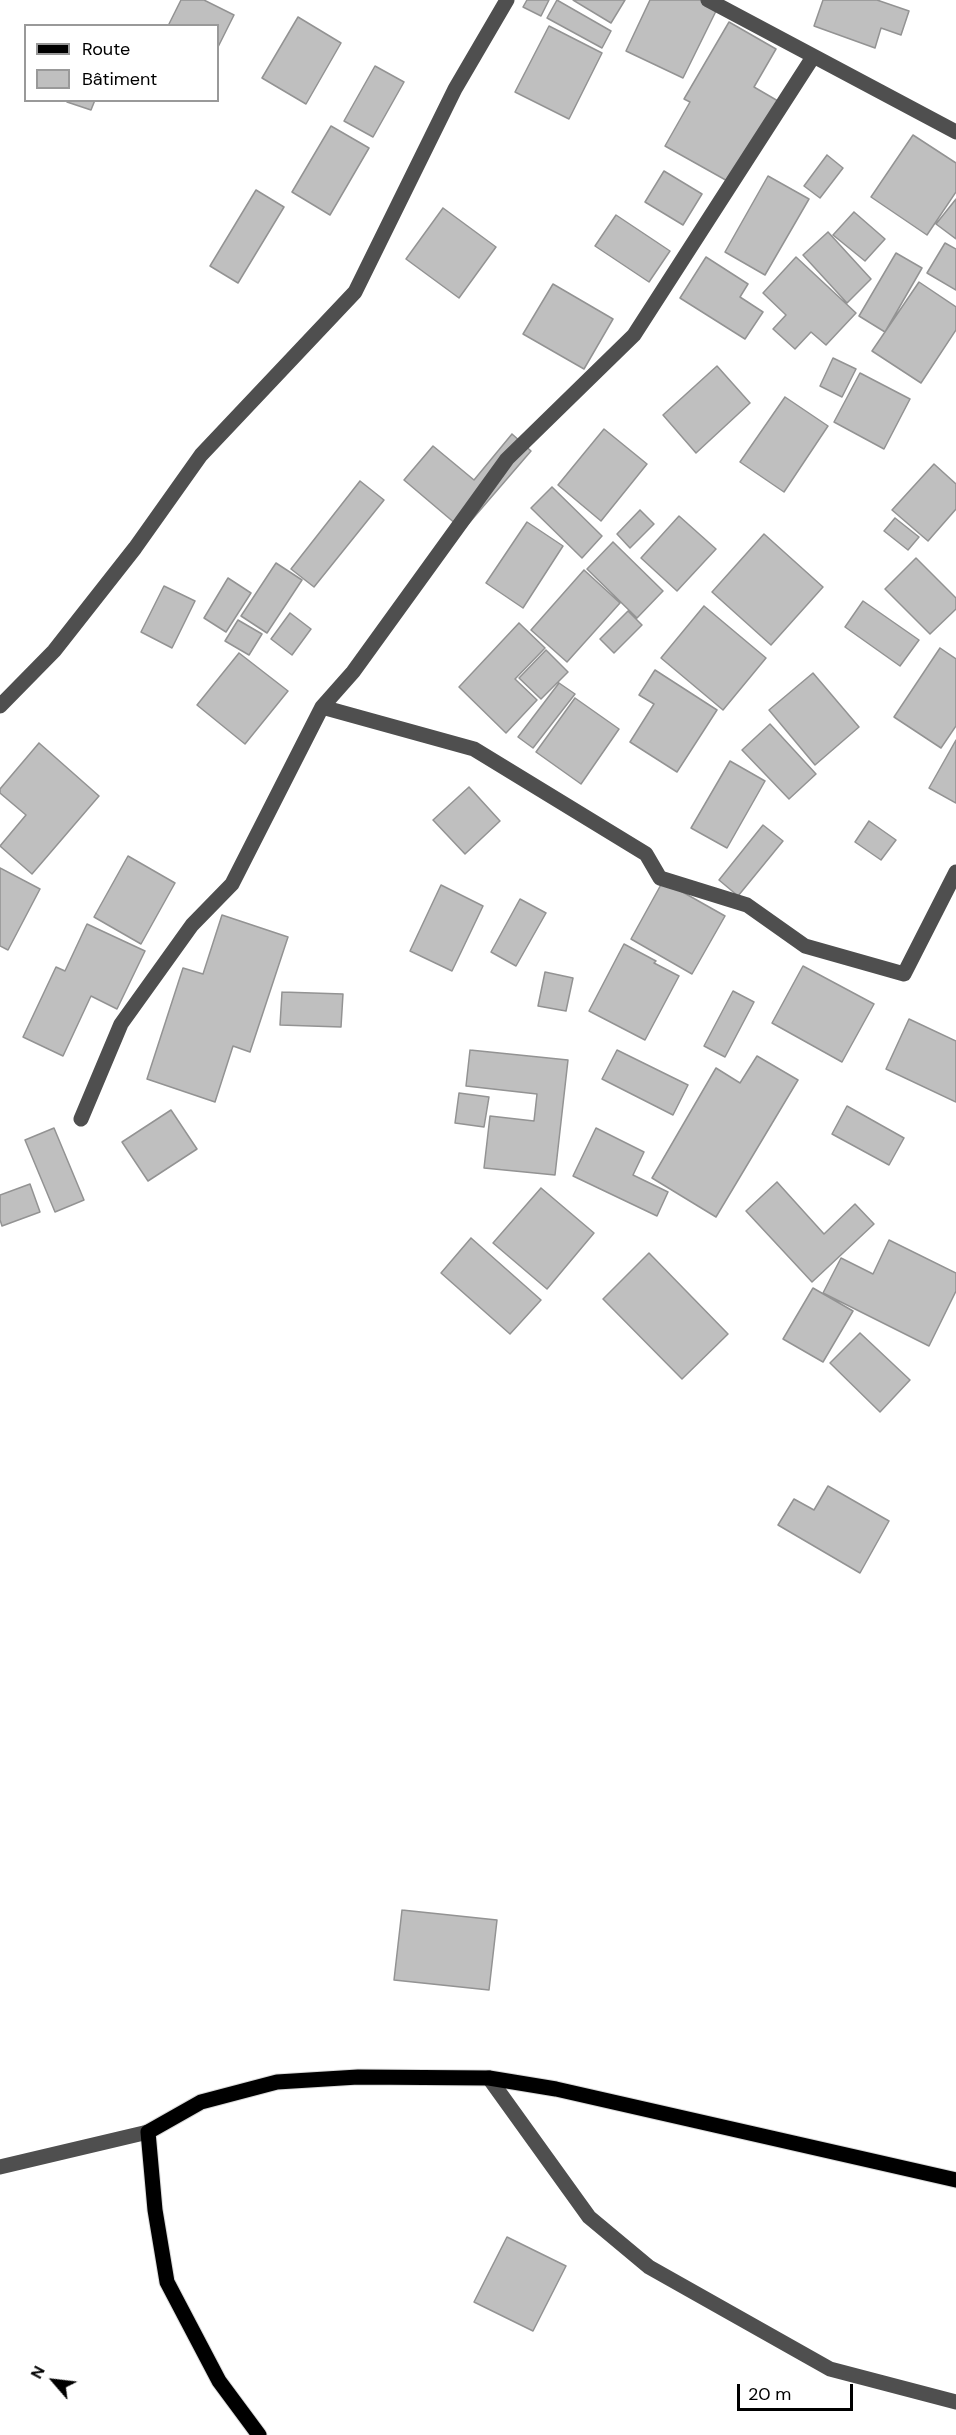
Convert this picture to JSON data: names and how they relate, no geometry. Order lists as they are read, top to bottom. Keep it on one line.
{"legend":["Route","Bâtiment"],"scale_bar":"20 m","north":"top left"}
